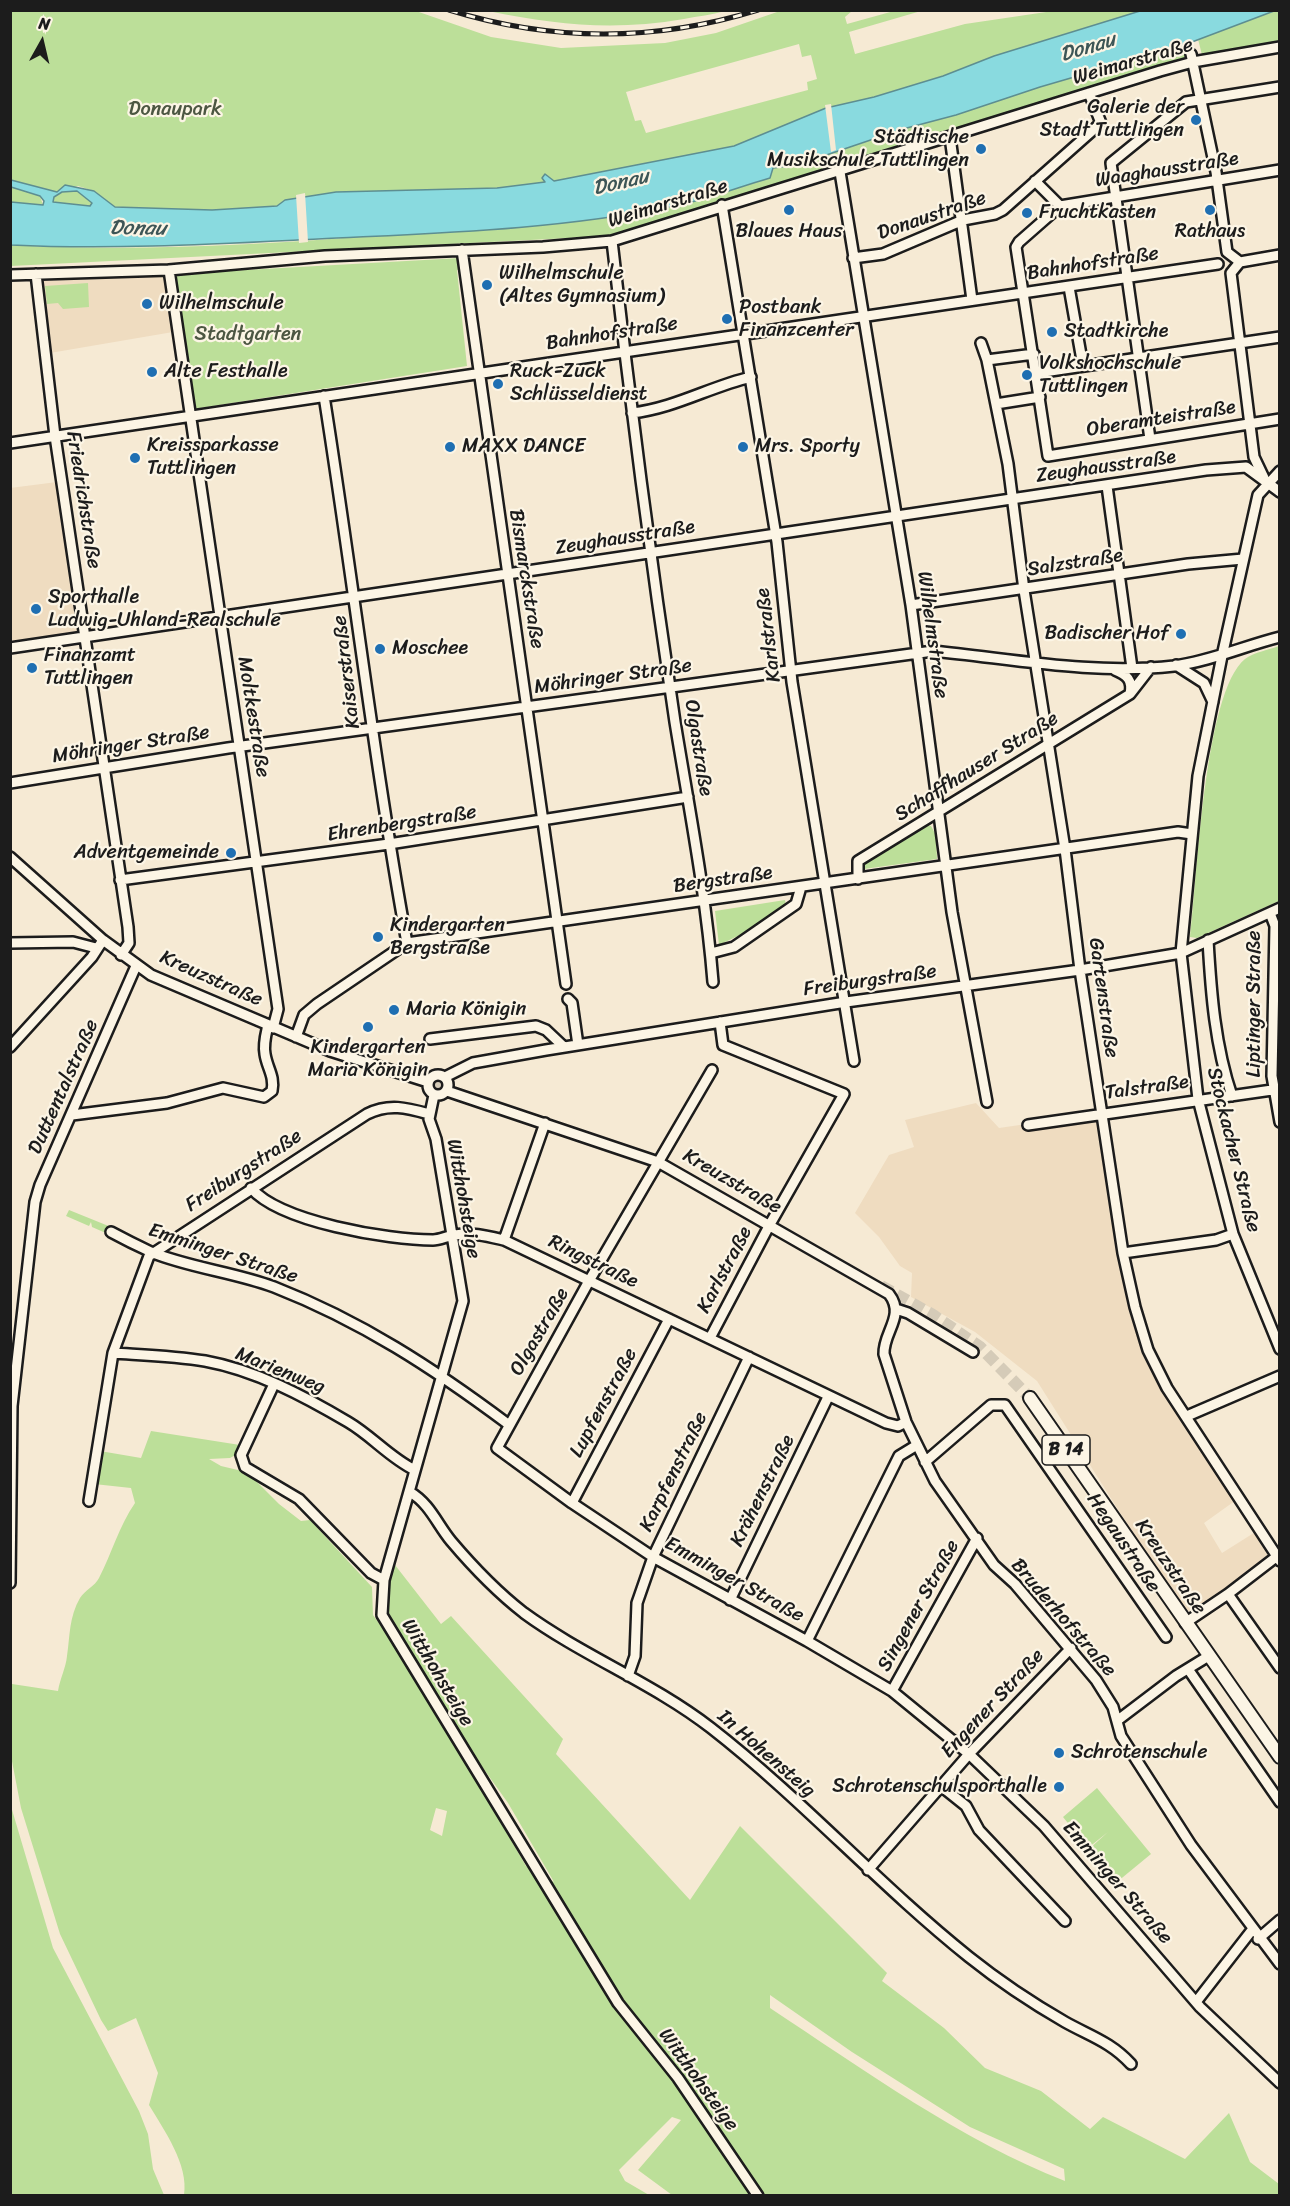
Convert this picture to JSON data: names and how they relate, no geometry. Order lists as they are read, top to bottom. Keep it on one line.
{"streets":{"main road":["Kreuzstraße","B 14"],"street":["Weimarstraße","Waaghausstraße","Donaustraße","Bahnhofstraße","Oberamteistraße","Zeughausstraße","Friedrichstraße","Salzstraße","Bismarckstraße","Karlstraße","Wilhelmstraße","Kaiserstraße","Möhringer Straße","Moltkestraße","Olgastraße","Schaffhauser Straße","Ehrenbergstraße","Bergstraße","Freiburgstraße","Gartenstraße","Liptinger Straße","Duttentalstraße","Talstraße","Stockacher Straße","Witthohsteige","Emminger Straße","Ringstraße","Marienweg","Lupfenstraße","Karpfenstraße","Krähenstraße","Hegaustraße","Singener Straße","Bruderhofstraße","Engener Straße","In Hohensteig"]},"crossings":[["Weimarstraße","Donaustraße"],["Weimarstraße","Friedrichstraße"],["Weimarstraße","Bismarckstraße"],["Weimarstraße","Karlstraße"],["Weimarstraße","Wilhelmstraße"],["Weimarstraße","Moltkestraße"],["Weimarstraße","Olgastraße"],["Donaustraße","Wilhelmstraße"],["Bahnhofstraße","Friedrichstraße"],["Bahnhofstraße","Bismarckstraße"],["Bahnhofstraße","Karlstraße"],["Bahnhofstraße","Wilhelmstraße"],["Bahnhofstraße","Kaiserstraße"],["Bahnhofstraße","Moltkestraße"],["Bahnhofstraße","Olgastraße"],["Zeughausstraße","Friedrichstraße"],["Zeughausstraße","Bismarckstraße"],["Zeughausstraße","Karlstraße"],["Zeughausstraße","Wilhelmstraße"],["Zeughausstraße","Kaiserstraße"],["Zeughausstraße","Moltkestraße"],["Zeughausstraße","Olgastraße"],["Zeughausstraße","Gartenstraße"],["Zeughausstraße","Stockacher Straße"],["Friedrichstraße","Möhringer Straße"],["Salzstraße","Wilhelmstraße"],["Salzstraße","Gartenstraße"],["Salzstraße","Stockacher Straße"],["Bismarckstraße","Möhringer Straße"],["Bismarckstraße","Ehrenbergstraße"],["Bismarckstraße","Bergstraße"],["Karlstraße","Möhringer Straße"],["Karlstraße","Bergstraße"],["Karlstraße","Kreuzstraße"],["Karlstraße","Freiburgstraße"],["Karlstraße","Ringstraße"],["Wilhelmstraße","Möhringer Straße"],["Wilhelmstraße","Schaffhauser Straße"],["Wilhelmstraße","Bergstraße"],["Wilhelmstraße","Freiburgstraße"],["Kaiserstraße","Möhringer Straße"],["Kaiserstraße","Ehrenbergstraße"],["Kaiserstraße","Bergstraße"],["Möhringer Straße","Moltkestraße"],["Möhringer Straße","Olgastraße"],["Möhringer Straße","Schaffhauser Straße"],["Möhringer Straße","Gartenstraße"],["Möhringer Straße","Stockacher Straße"],["Moltkestraße","Ehrenbergstraße"],["Moltkestraße","Kreuzstraße"],["Moltkestraße","Duttentalstraße"],["Olgastraße","Ehrenbergstraße"],["Olgastraße","Bergstraße"],["Olgastraße","Kreuzstraße"],["Olgastraße","Emminger Straße"],["Olgastraße","Ringstraße"],["Schaffhauser Straße","Bergstraße"],["Schaffhauser Straße","Gartenstraße"],["Bergstraße","Kreuzstraße"],["Bergstraße","Gartenstraße"],["Bergstraße","Stockacher Straße"],["Kreuzstraße","Freiburgstraße"],["Kreuzstraße","Duttentalstraße"],["Kreuzstraße","Witthohsteige"],["Kreuzstraße","Bruderhofstraße"],["Freiburgstraße","Gartenstraße"],["Freiburgstraße","Liptinger Straße"],["Freiburgstraße","Stockacher Straße"],["Freiburgstraße","Witthohsteige"],["Freiburgstraße","Emminger Straße"],["Freiburgstraße","Ringstraße"],["Freiburgstraße","Marienweg"],["Gartenstraße","Talstraße"],["Liptinger Straße","Talstraße"],["Liptinger Straße","Stockacher Straße"],["Talstraße","Stockacher Straße"],["Witthohsteige","Emminger Straße"],["Witthohsteige","Ringstraße"],["Witthohsteige","Marienweg"],["Witthohsteige","In Hohensteig"],["Emminger Straße","Lupfenstraße"],["Emminger Straße","Karpfenstraße"],["Emminger Straße","Krähenstraße"],["Emminger Straße","Singener Straße"],["Emminger Straße","Engener Straße"],["Ringstraße","Lupfenstraße"],["Ringstraße","Karpfenstraße"],["Ringstraße","Krähenstraße"],["Ringstraße","Bruderhofstraße"],["Karpfenstraße","In Hohensteig"],["Hegaustraße","Bruderhofstraße"],["Singener Straße","Bruderhofstraße"],["Bruderhofstraße","Engener Straße"],["Engener Straße","In Hohensteig"]],"water":["Donau"],"parks":["Donaupark","Stadtgarten"],"places":["Galerie der Stadt Tuttlingen","Städtische Musikschule Tuttlingen","Blaues Haus","Rathaus","Fruchtkasten","Wilhelmschule (Altes Gymnasium)","Wilhelmschule","Postbank Finanzcenter","Stadtkirche","Alte Festhalle","Volkshochschule Tuttlingen","Ruck-Zuck Schlüsseldienst","MAXX DANCE","Mrs. Sporty","Kreissparkasse Tuttlingen","Sporthalle Ludwig-Uhland-Realschule","Badischer Hof","Moschee","Finanzamt Tuttlingen","Adventgemeinde","Kindergarten Bergstraße","Maria Königin","Kindergarten Maria Königin","Schrotenschule","Schrotenschulsporthalle"],"north":"top"}
